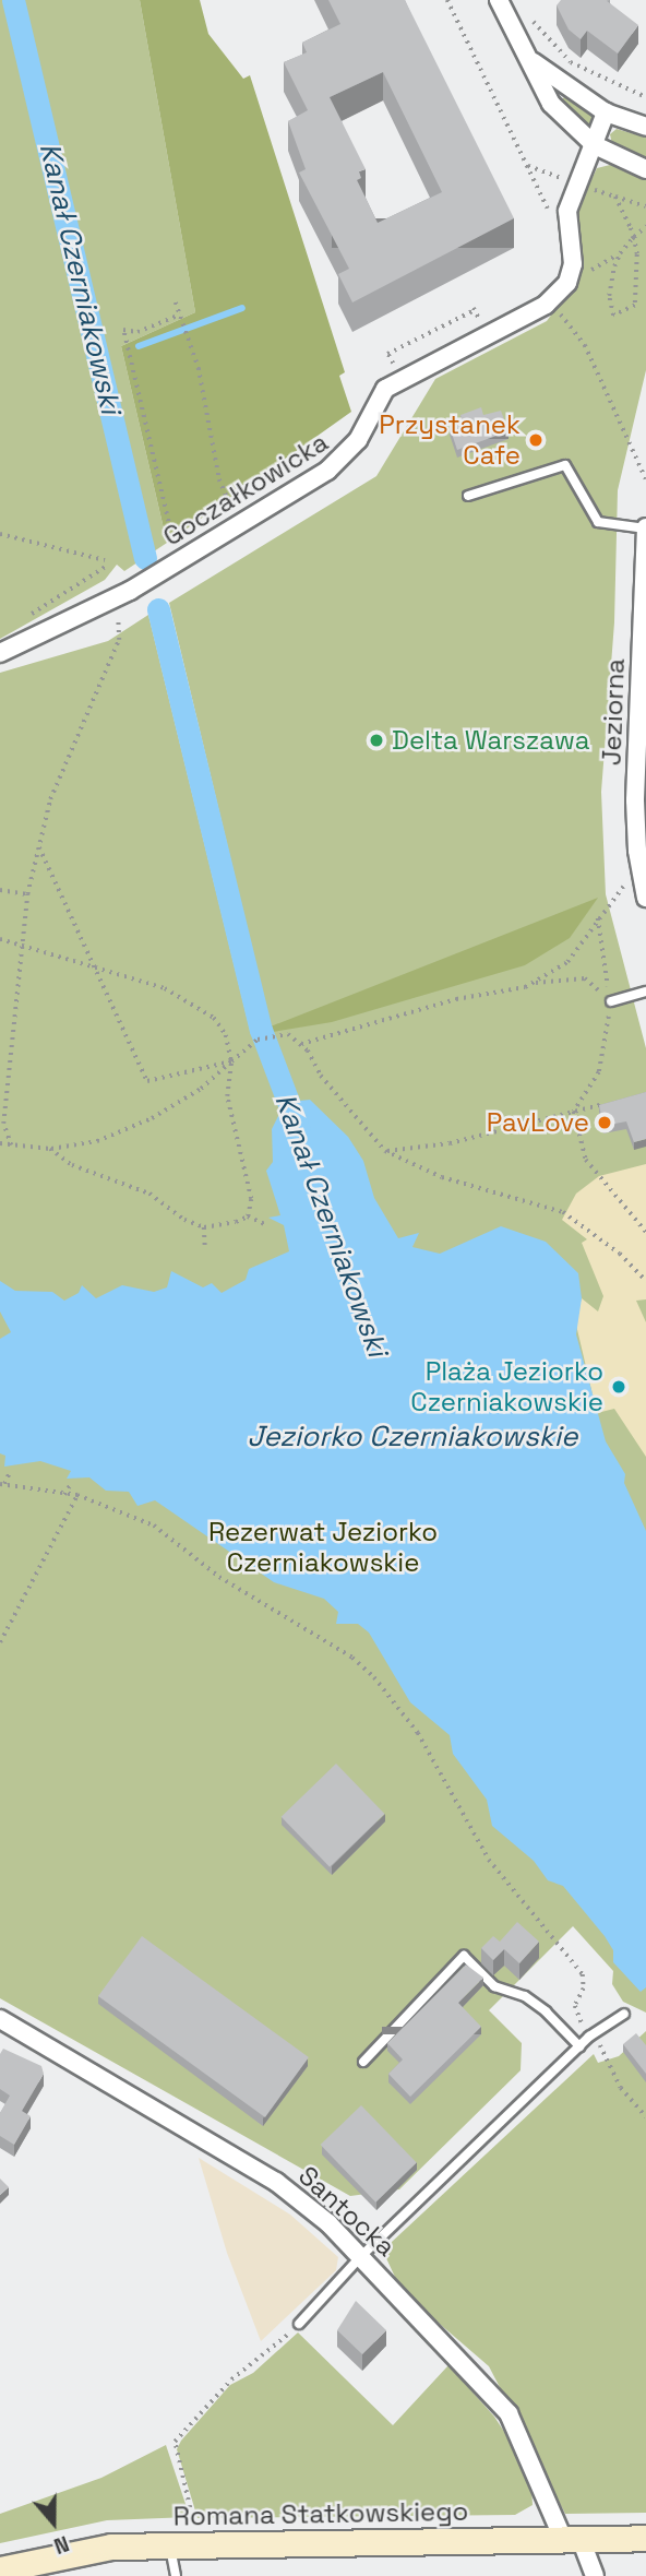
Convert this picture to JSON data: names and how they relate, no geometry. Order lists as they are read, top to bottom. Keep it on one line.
{"streets":{"street":["Goczałkowicka","Jeziorna","Santocka","Romana Statkowskiego"]},"crossings":[["Santocka","Romana Statkowskiego"]],"water":["Kanał Czerniakowski","Jeziorko Czerniakowskie"],"parks":["Rezerwat Jeziorko Czerniakowskie"],"places":["Przystanek Cafe","Delta Warszawa","PavLove","Plaża Jeziorko Czerniakowskie"],"north":"bottom"}
